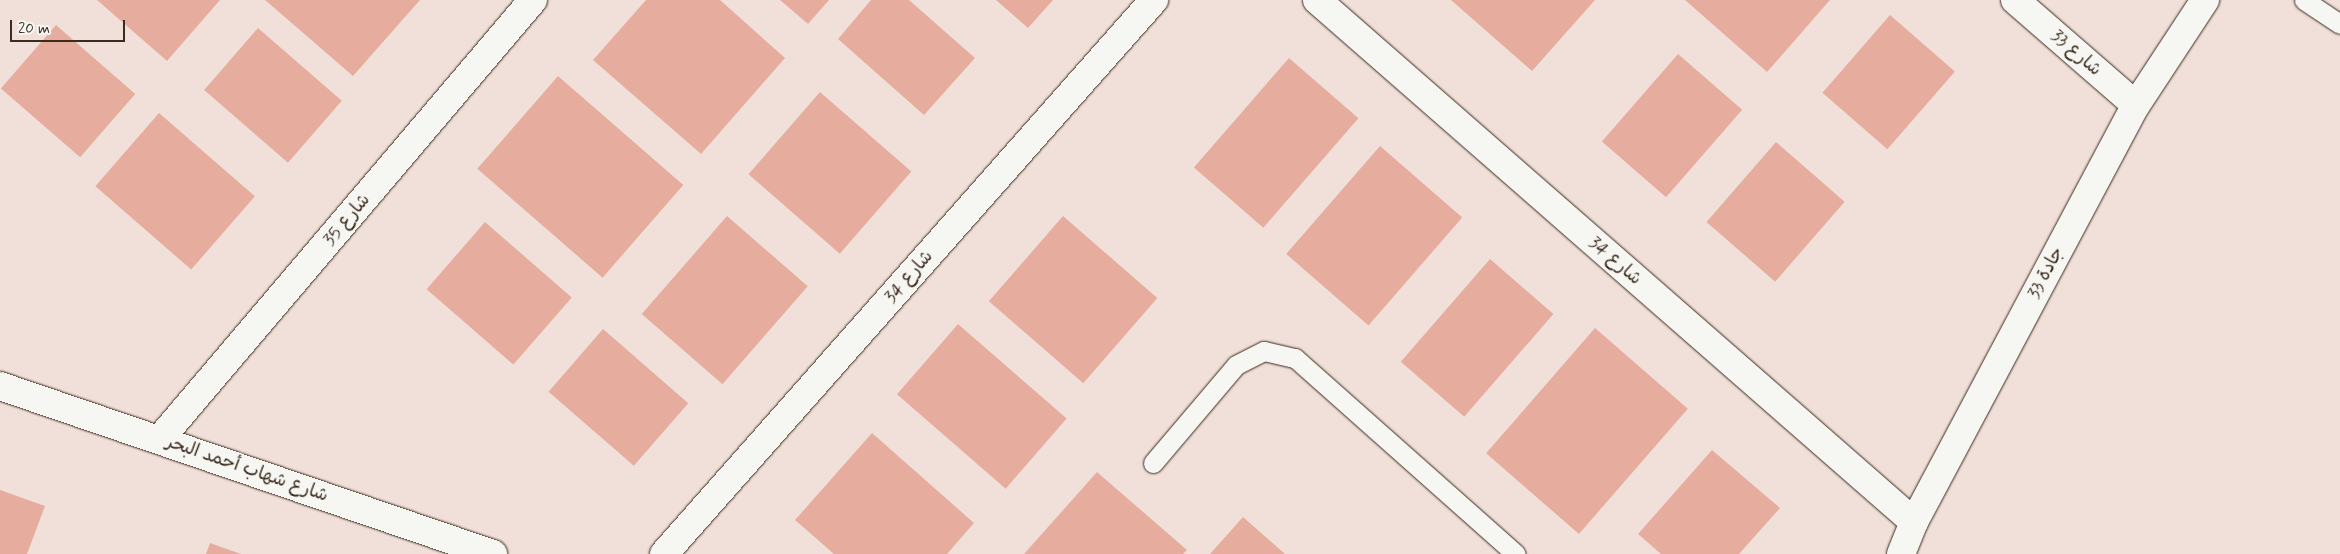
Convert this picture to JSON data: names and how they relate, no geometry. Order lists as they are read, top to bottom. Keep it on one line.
{"streets":{"street":["شارع 33","شارع 35","شارع 34","جادة 33","شارع شهاب أحمد البحر"]},"crossings":[["شارع 33","جادة 33"],["شارع 35","شارع شهاب أحمد البحر"],["شارع 34","جادة 33"]],"scale_bar":"20 m"}
